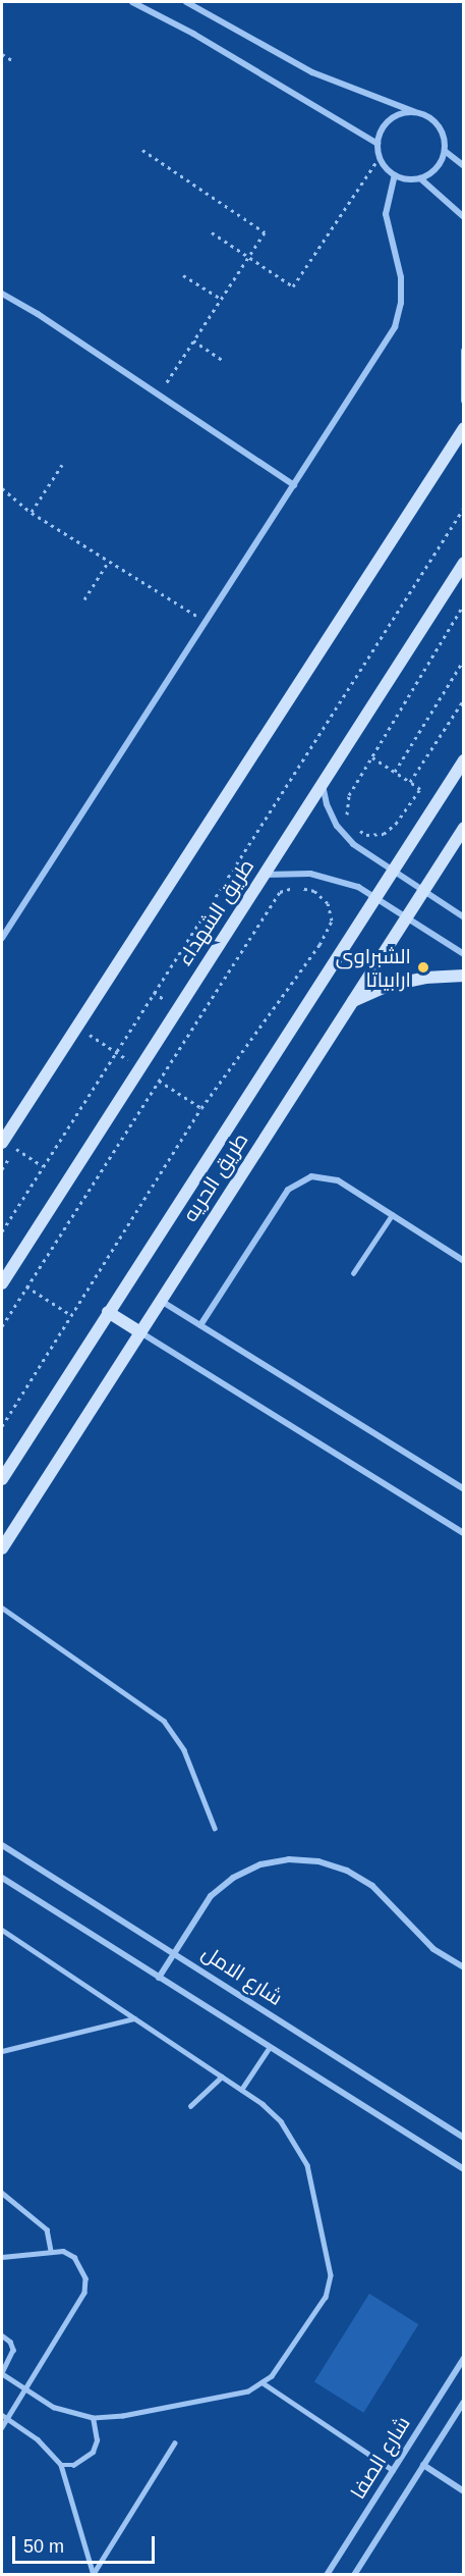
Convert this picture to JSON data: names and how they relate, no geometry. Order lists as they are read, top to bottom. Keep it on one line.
{"streets":{"street":["طريق الشهداء","طريق الحريه","شارع الامل","شارع الصفا"]},"places":["الشبراوى ارابياتا"],"scale_bar":"50 m"}
